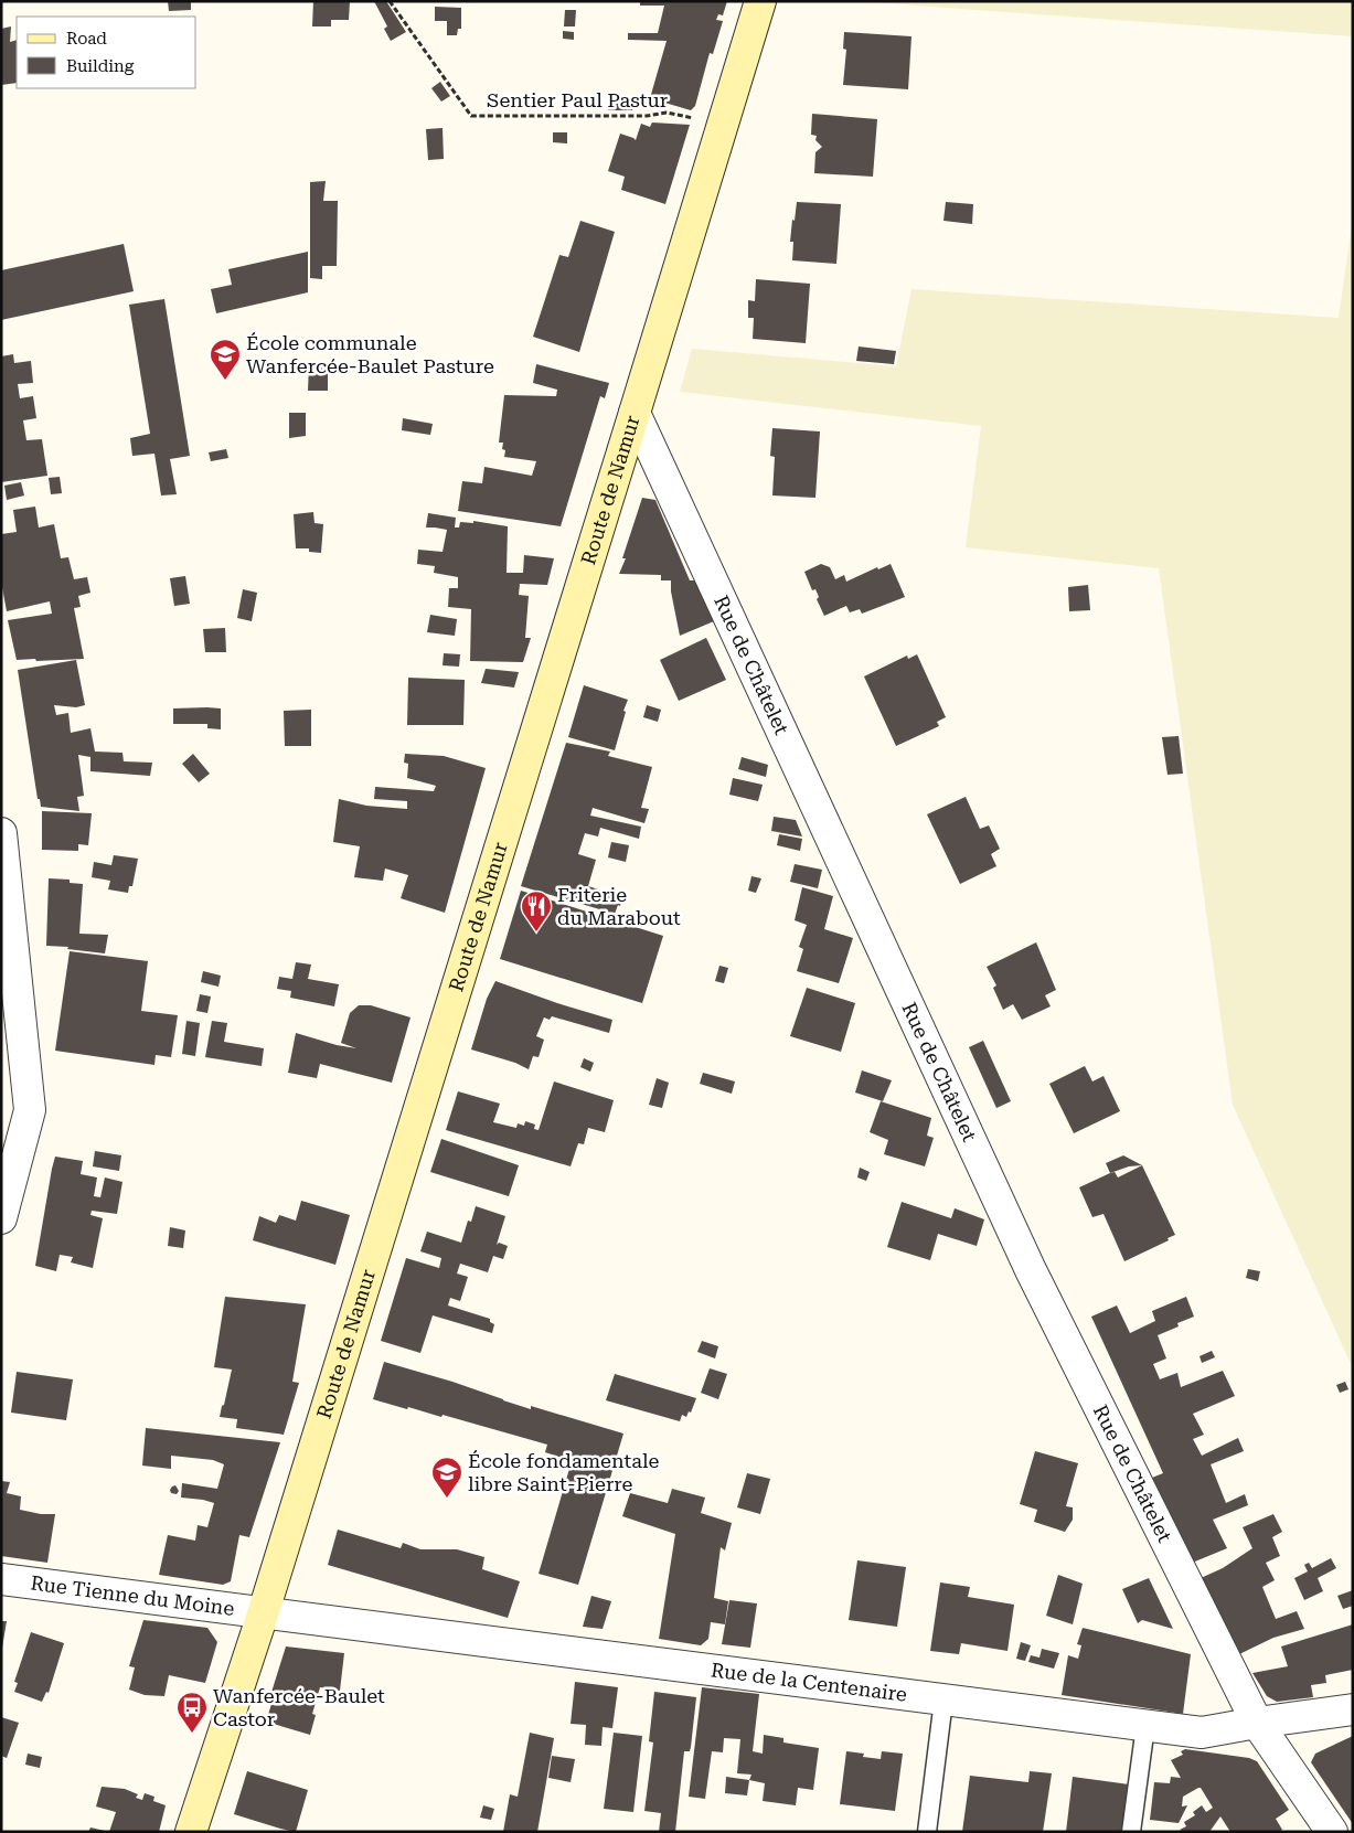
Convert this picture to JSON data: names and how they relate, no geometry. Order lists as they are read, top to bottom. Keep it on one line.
{"streets":{"main road":["Route de Namur"],"street":["Rue de Châtelet","Rue Tienne du Moine","Rue de la Centenaire"],"path":["Sentier Paul Pastur"]},"crossings":[["Sentier Paul Pastur","Route de Namur"],["Route de Namur","Rue de Châtelet"],["Route de Namur","Rue Tienne du Moine"],["Route de Namur","Rue de la Centenaire"],["Rue de Châtelet","Rue de la Centenaire"],["Rue Tienne du Moine","Rue de la Centenaire"]],"places":{"school or university":["École communale Wanfercée-Baulet Pasture","École fondamentale libre Saint-Pierre"],"restaurant":["Friterie du Marabout"],"bus stop":["Wanfercée-Baulet Castor"]},"legend":["Road","Building"]}
